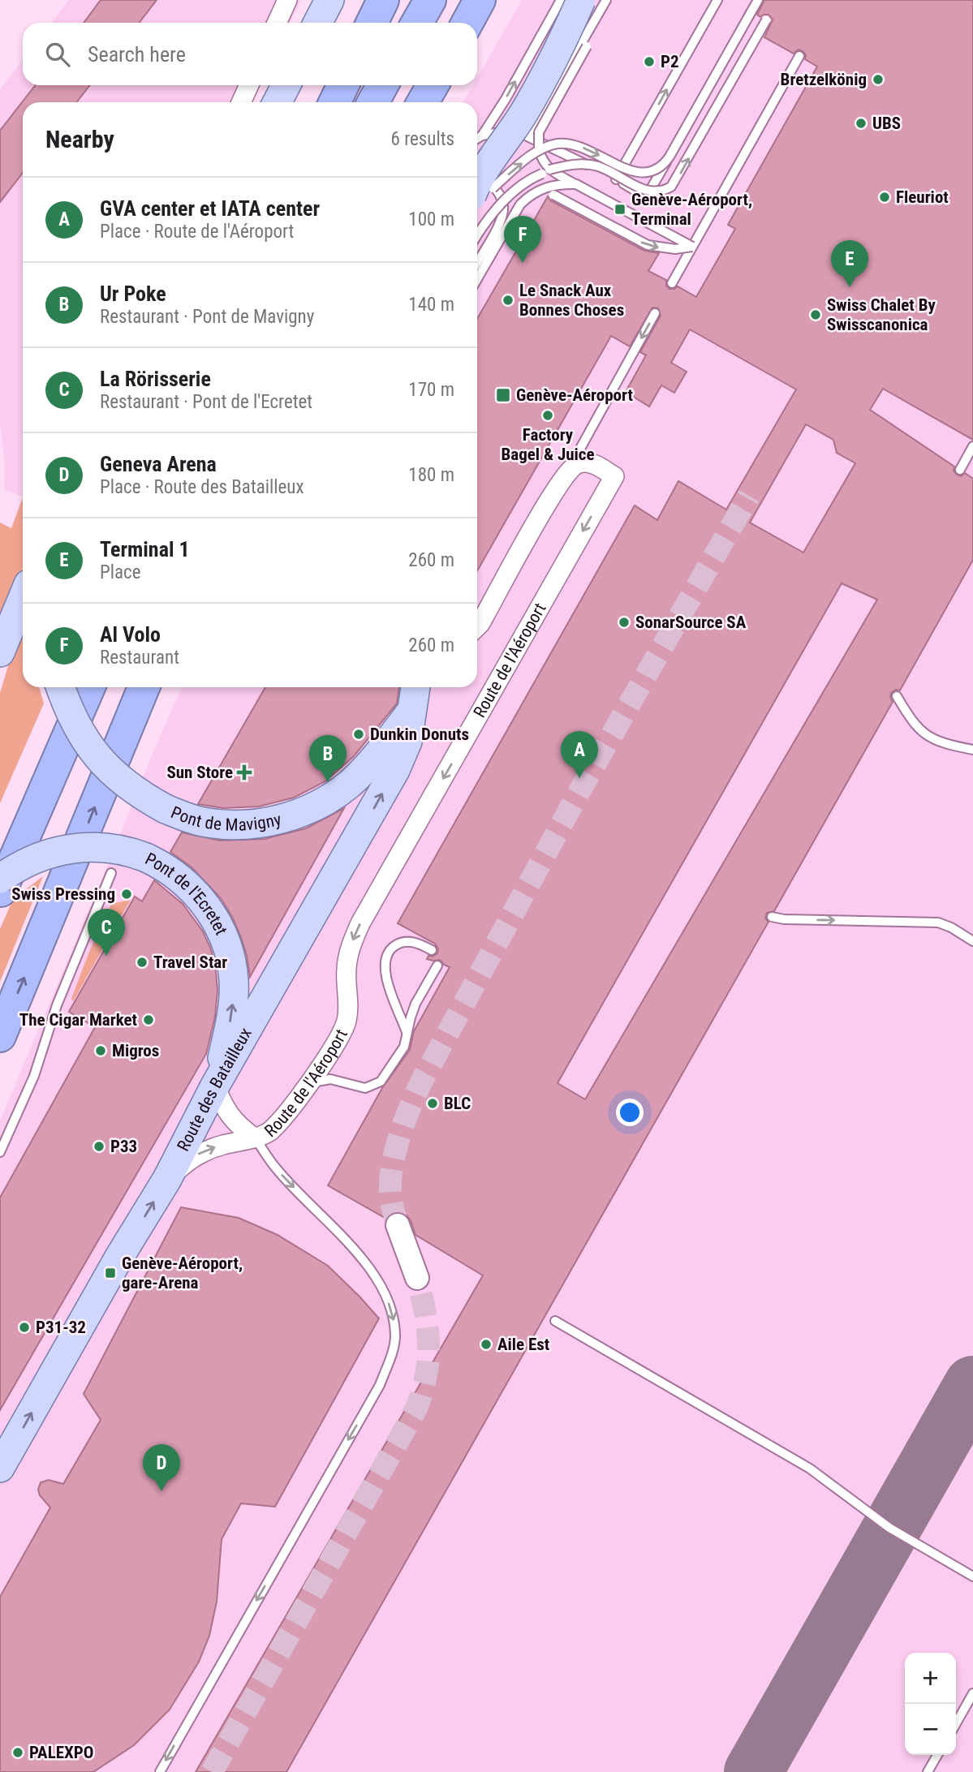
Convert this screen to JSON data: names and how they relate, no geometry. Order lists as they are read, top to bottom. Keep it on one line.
{"streets":{"main road":["Pont de Mavigny","Pont de l'Ecretet","Route des Batailleux"],"street":["Route de l'Aéroport"]},"crossings":[["Route de l'Aéroport","Pont de l'Ecretet"],["Route de l'Aéroport","Route des Batailleux"],["Pont de Mavigny","Route des Batailleux"],["Pont de l'Ecretet","Route des Batailleux"]],"one_way":["Route des Batailleux"],"places":{"other":["P2","Bretzelkönig","UBS","Fleuriot","Le Snack Aux Bonnes Choses","Swiss Chalet By Swisscanonica","Factory Bagel & Juice","SonarSource SA","Dunkin Donuts","Swiss Pressing","Travel Star","The Cigar Market","Migros","BLC","P33","P31-32","Aile Est","PALEXPO"],"transit":["Genève-Aéroport, Terminal","Genève-Aéroport","Genève-Aéroport, gare-Arena"],"health":["Sun Store"]},"page":{"search":"Search here","heading":["Nearby","6 results"],"list":[{"mark":"A","name":"GVA center et IATA center","note":"Place · Route de l'Aéroport","value":"100 m"},{"mark":"B","name":"Ur Poke","note":"Restaurant · Pont de Mavigny","value":"140 m"},{"mark":"C","name":"La Rörisserie","note":"Restaurant · Pont de l'Ecretet","value":"170 m"},{"mark":"D","name":"Geneva Arena","note":"Place · Route des Batailleux","value":"180 m"},{"mark":"E","name":"Terminal 1","note":"Place","value":"260 m"},{"mark":"F","name":"Al Volo","note":"Restaurant","value":"260 m"}],"pins":["F","E","A","B","C","D"],"map_buttons":["+","−"]}}
